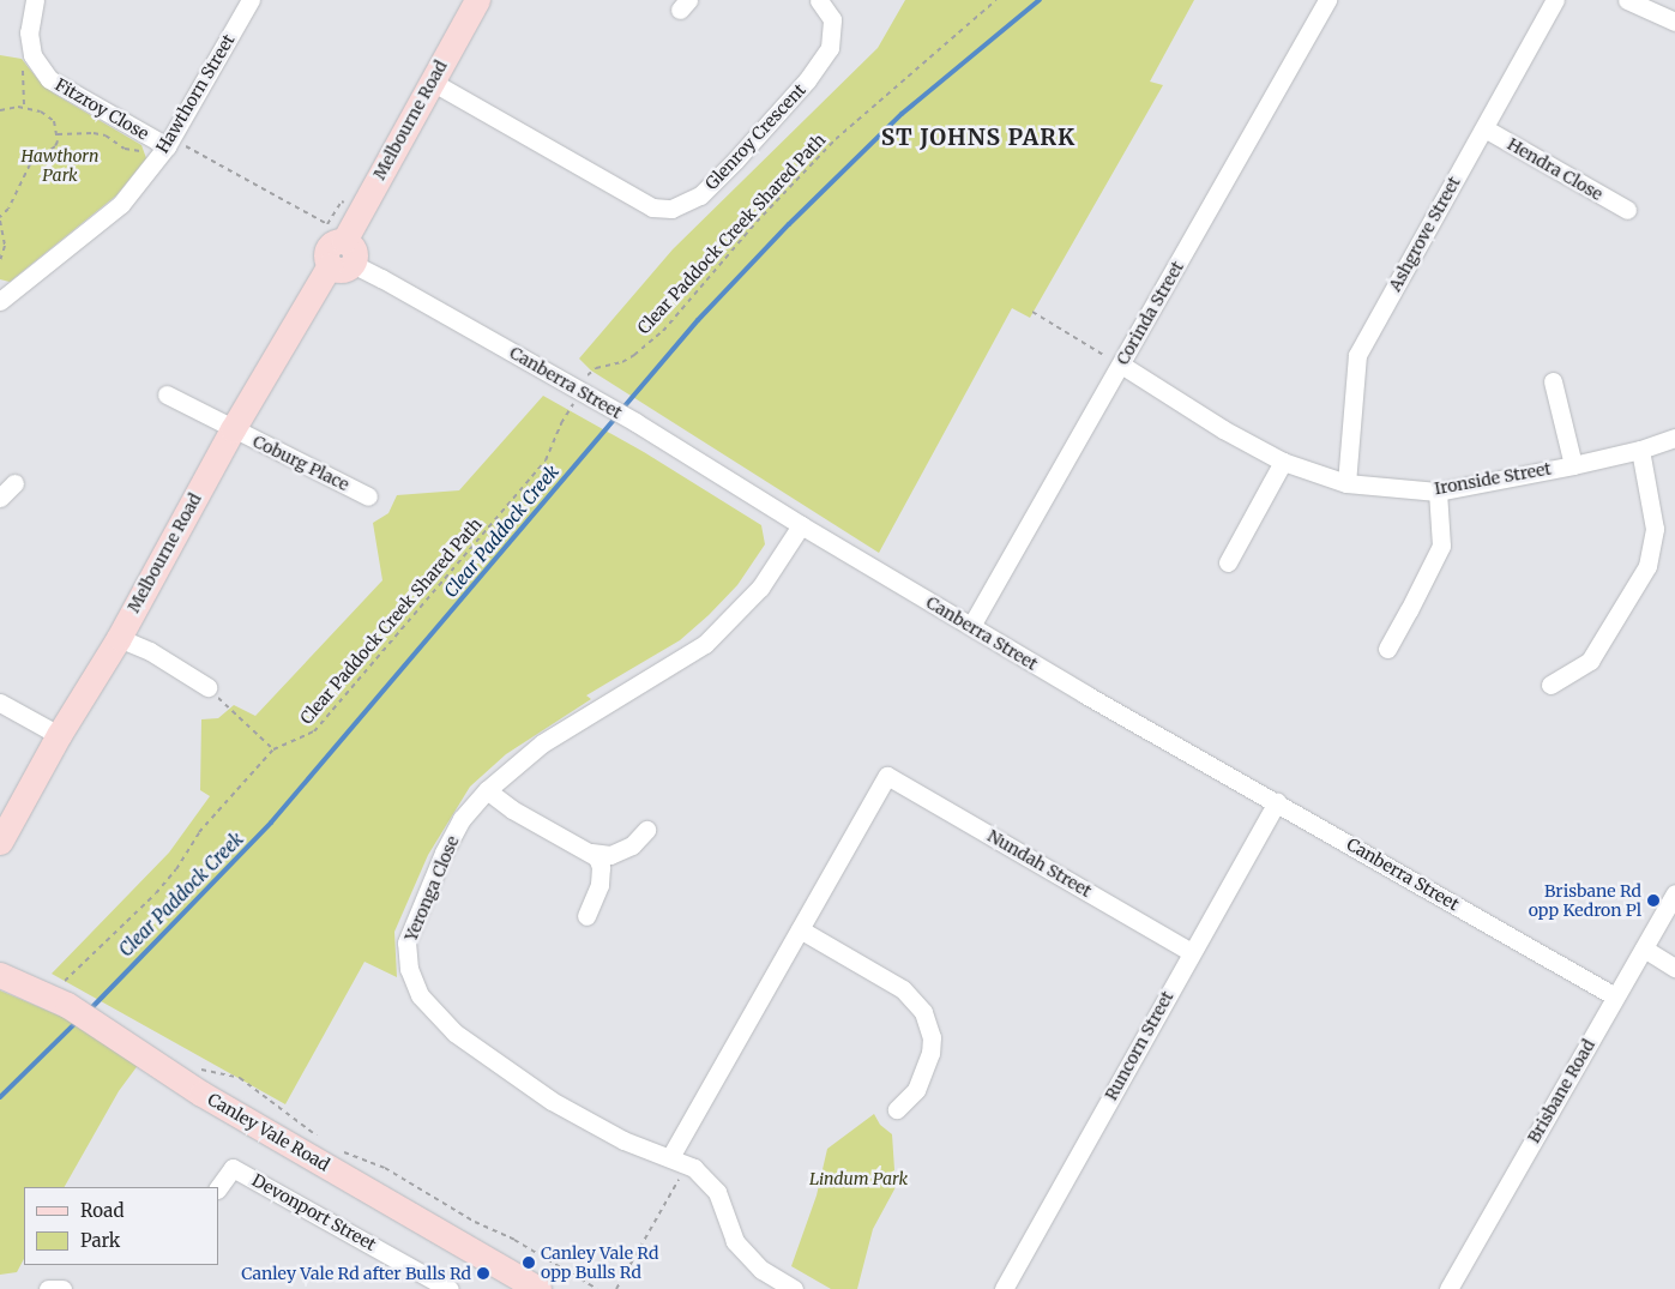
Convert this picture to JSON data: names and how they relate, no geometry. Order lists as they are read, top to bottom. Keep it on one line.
{"streets":{"street":["Hawthorn Street","Fitzroy Close","Melbourne Road","Glenroy Crescent","Hendra Close","Ashgrove Street","Corinda Street","Canberra Street","Coburg Place","Ironside Street","Nundah Street","Yeronga Close","Runcorn Street","Brisbane Road","Canley Vale Road","Devonport Street"],"path":["Clear Paddock Creek Shared Path"]},"crossings":[["Hawthorn Street","Fitzroy Close"],["Melbourne Road","Glenroy Crescent"],["Melbourne Road","Canberra Street"],["Melbourne Road","Coburg Place"],["Hendra Close","Ashgrove Street"],["Clear Paddock Creek Shared Path","Canley Vale Road"],["Ashgrove Street","Ironside Street"],["Corinda Street","Canberra Street"],["Corinda Street","Ironside Street"],["Canberra Street","Yeronga Close"],["Canberra Street","Runcorn Street"],["Canberra Street","Brisbane Road"],["Nundah Street","Runcorn Street"]],"districts":["ST JOHNS PARK"],"water":["Clear Paddock Creek"],"parks":["Hawthorn Park","Lindum Park"],"places":["Brisbane Rd opp Kedron Pl","Canley Vale Rd opp Bulls Rd","Canley Vale Rd after Bulls Rd"],"legend":["Road","Park"]}
